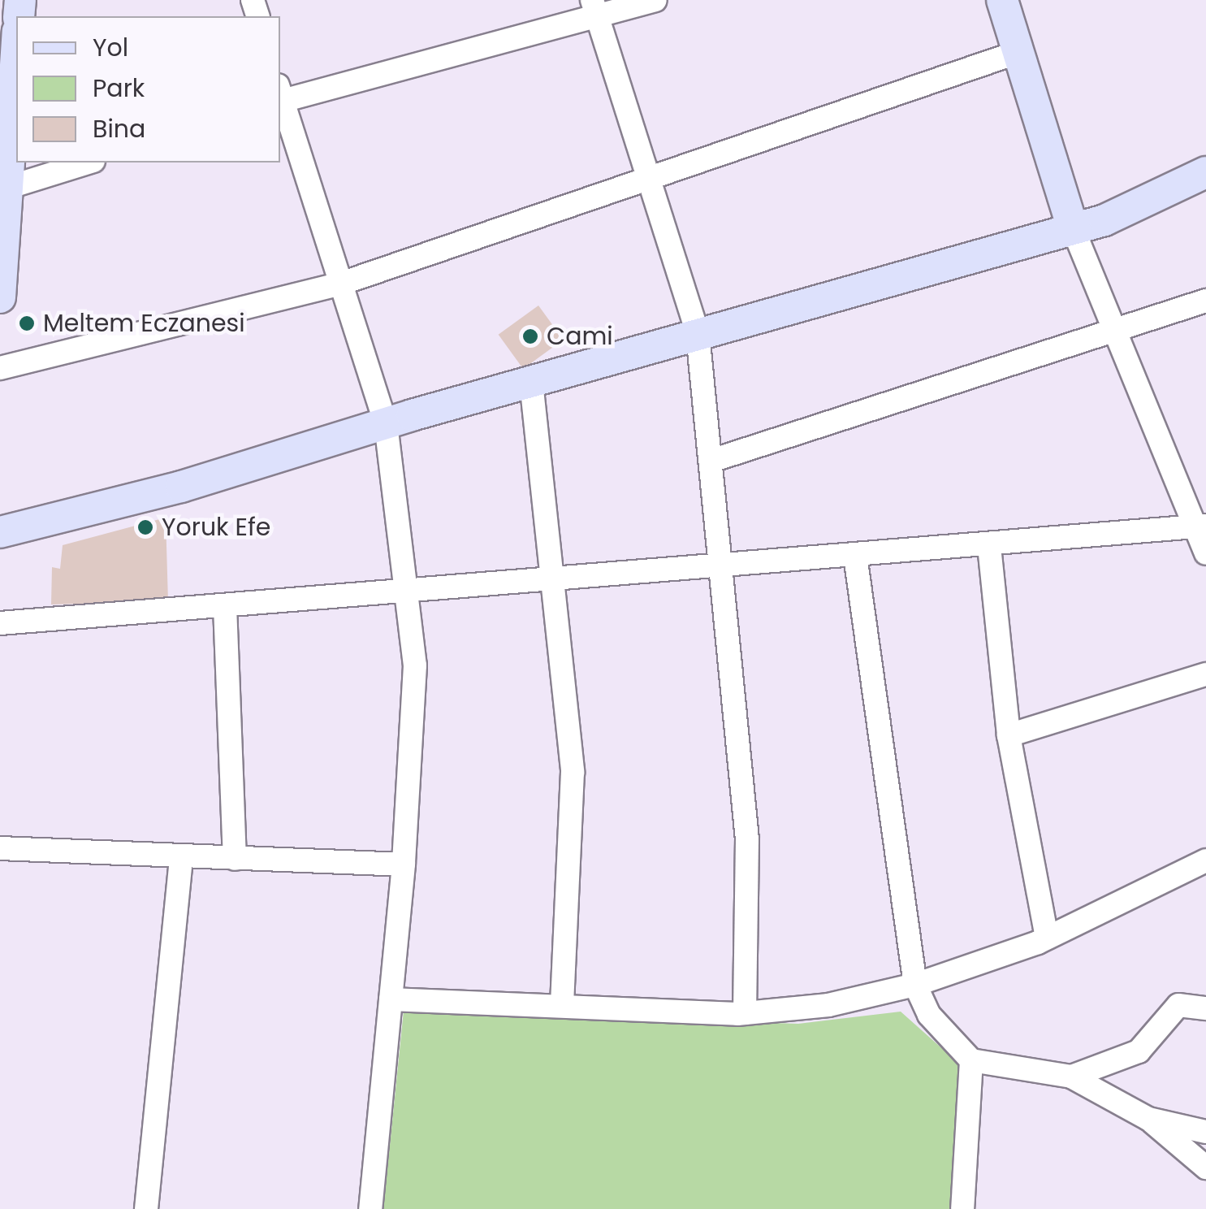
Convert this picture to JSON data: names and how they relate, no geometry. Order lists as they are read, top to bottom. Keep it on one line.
{"places":["Meltem Eczanesi","Cami","Yoruk Efe"],"legend":["Yol","Park","Bina"]}
